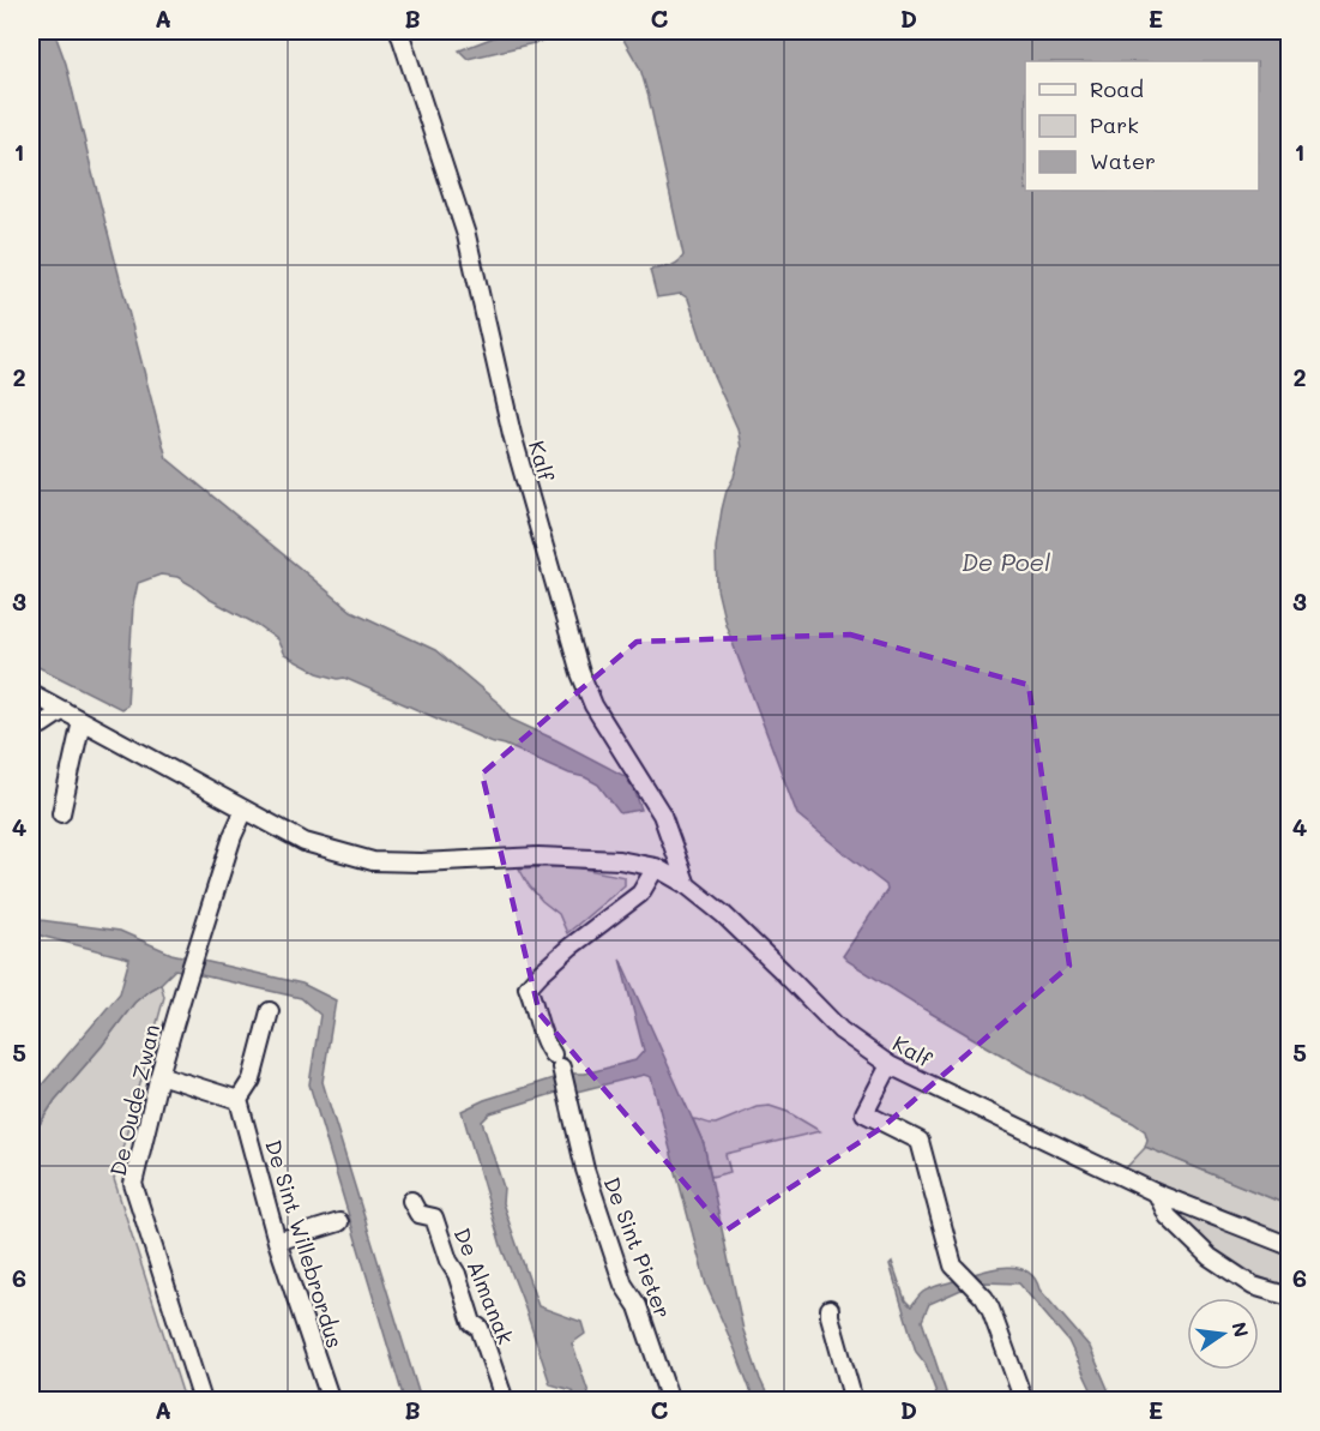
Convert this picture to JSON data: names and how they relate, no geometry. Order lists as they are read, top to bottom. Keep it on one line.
{"streets":{"street":["Kalf","De Oude Zwan","De Sint Willebrordus","De Sint Pieter","De Almanak"]},"crossings":[["Kalf","De Oude Zwan"],["Kalf","De Sint Pieter"]],"water":["De Poel"],"legend":["Road","Park","Water"],"north":"right","grid":{"columns":["A","B","C","D","E"],"rows":["1","2","3","4","5","6"]}}
